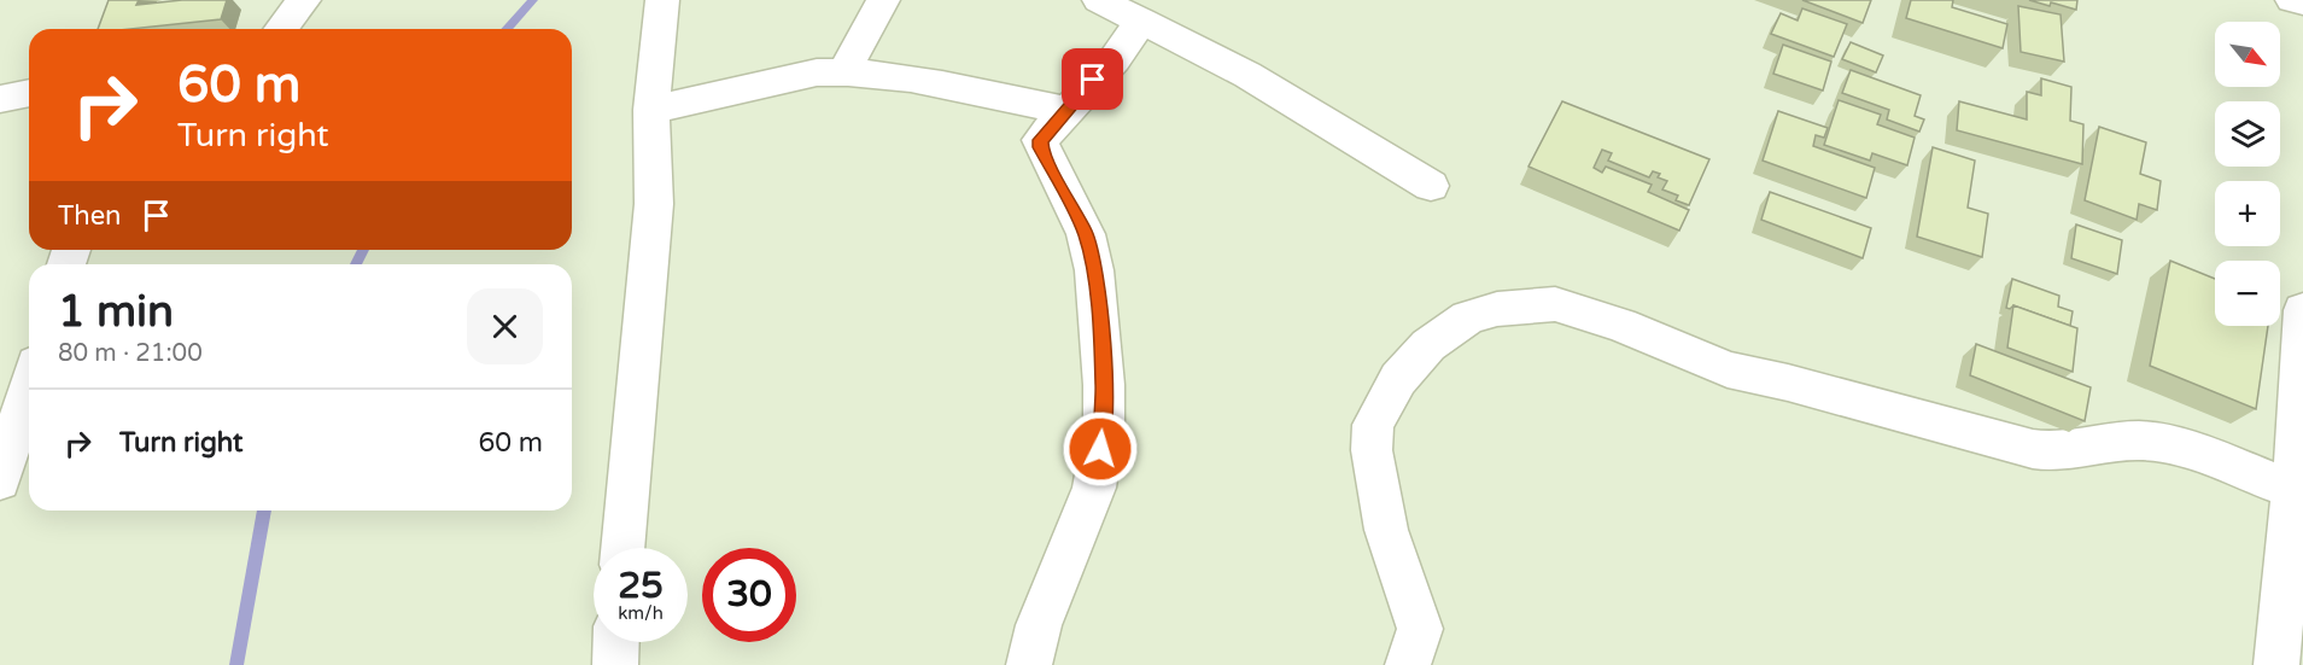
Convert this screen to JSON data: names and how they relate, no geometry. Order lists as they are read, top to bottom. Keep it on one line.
{"north":"bottom right","page":{"map_buttons":["+","−"],"turn":["60 m","Turn right"],"then":"Then","heading":["1 min","80 m · 21:00"],"list":[{"name":"Turn right","value":"60 m"}],"speed":"25 km/h","limit":"30"}}
